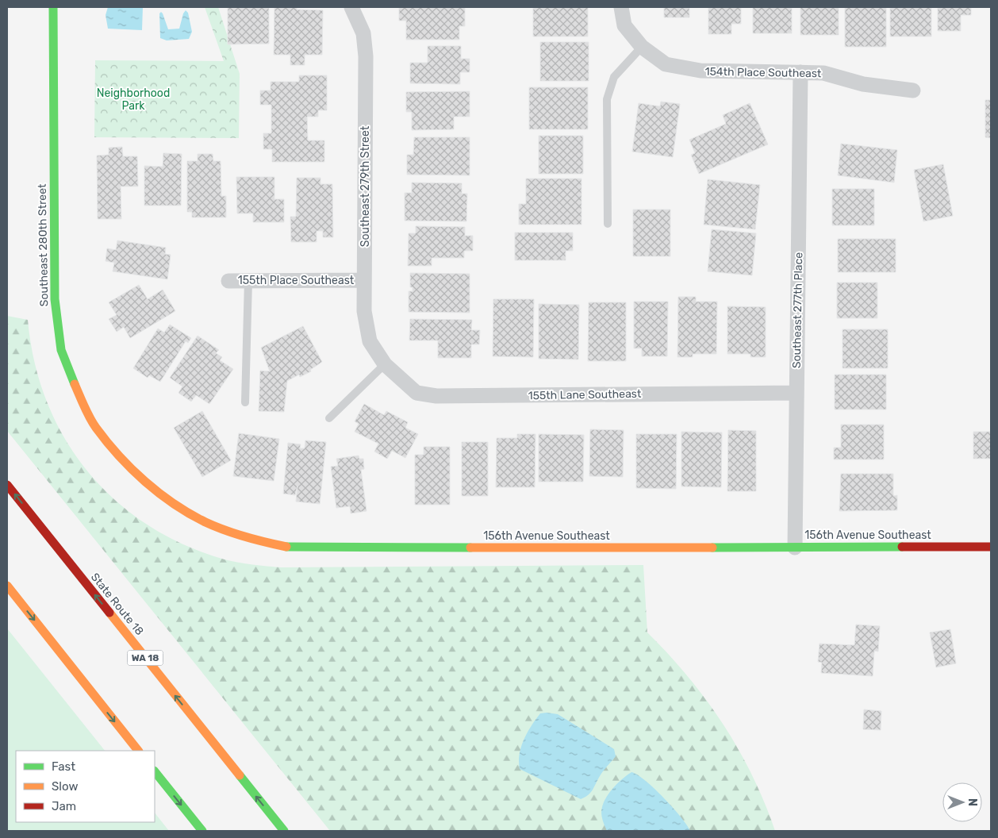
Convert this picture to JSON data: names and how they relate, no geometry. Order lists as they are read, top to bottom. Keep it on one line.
{"streets":{"main road":["Southeast 280th Street","156th Avenue Southeast","State Route 18","WA 18"],"street":["154th Place Southeast","Southeast 279th Street","155th Place Southeast","Southeast 277th Place","155th Lane Southeast"]},"crossings":[["154th Place Southeast","Southeast 277th Place"],["Southeast 279th Street","155th Place Southeast"],["Southeast 279th Street","155th Lane Southeast"],["Southeast 280th Street","156th Avenue Southeast"],["Southeast 277th Place","155th Lane Southeast"],["Southeast 277th Place","156th Avenue Southeast"]],"parks":["Neighborhood Park"],"legend":["Fast","Slow","Jam"],"north":"right"}
